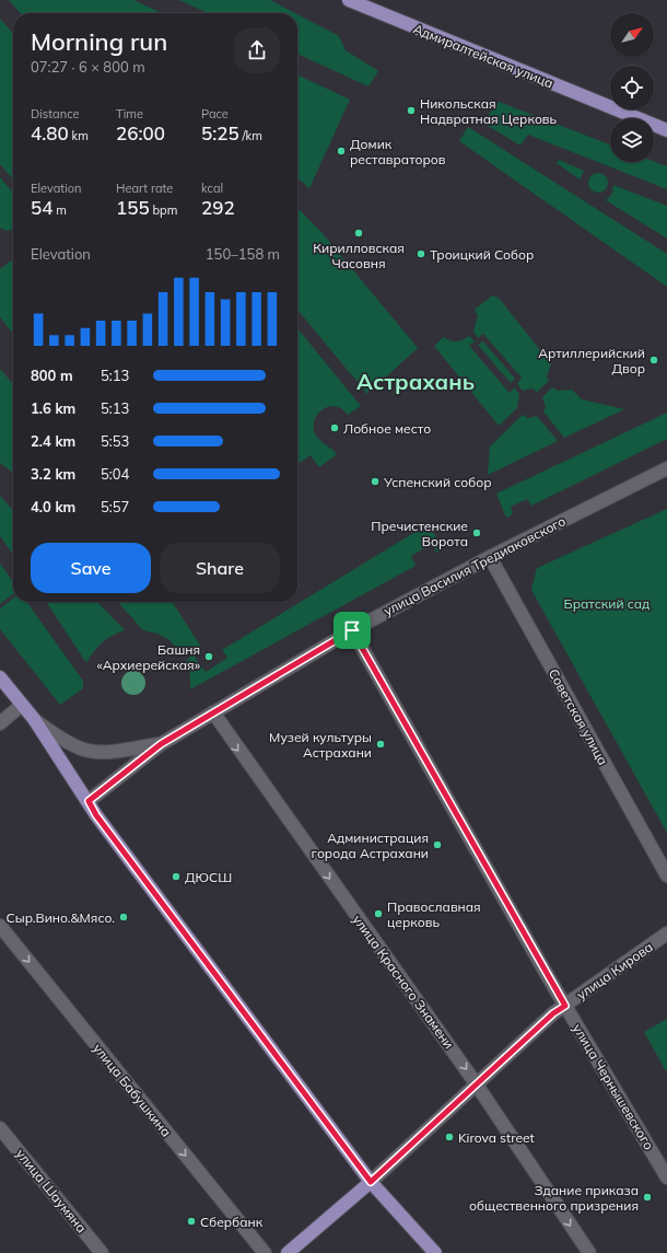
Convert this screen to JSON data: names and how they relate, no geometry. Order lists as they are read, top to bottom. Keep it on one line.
{"streets":{"main road":["Адмиралтейская улица","улица Кирова"],"street":["улица Василия Тредиаковского","Советская улица","улица Красного Знамени","улица Чернышевского","улица Бабушкина","улица Шаумяна"]},"crossings":[["улица Василия Тредиаковского","Советская улица"],["улица Василия Тредиаковского","улица Красного Знамени"],["улица Василия Тредиаковского","улица Чернышевского"],["улица Кирова","улица Красного Знамени"],["улица Кирова","улица Чернышевского"]],"one_way":["улица Красного Знамени","улица Бабушкина"],"districts":["Астрахань"],"parks":["Братский сад"],"places":["Никольская Надвратная Церковь","Домик реставраторов","Кирилловская Часовня","Троицкий Собор","Артиллерийский Двор","Лобное место","Успенский собор","Пречистенские Ворота","Башня «Архиерейская»","Музей культуры Астрахани","Администрация города Астрахани","ДЮСШ","Православная церковь","Сыр.Вино.&Мясо.","Kirova street","Здание приказа общественного призрения","Сбербанк"],"north":"top right","page":{"heading":["Morning run","07:27 · 6 × 800 m"],"stats":[["Distance","4.80 km"],["Time","26:00"],["Pace","5:25 /km"],["Elevation","54 m"],["Heart rate","155 bpm"],["kcal","292"]],"chart":["Elevation","150–158 m"],"list":[{"name":"800 m","note":"5:13"},{"name":"1.6 km","note":"5:13"},{"name":"2.4 km","note":"5:53"},{"name":"3.2 km","note":"5:04"},{"name":"4.0 km","note":"5:57"}],"buttons":["Save","Share"]}}
